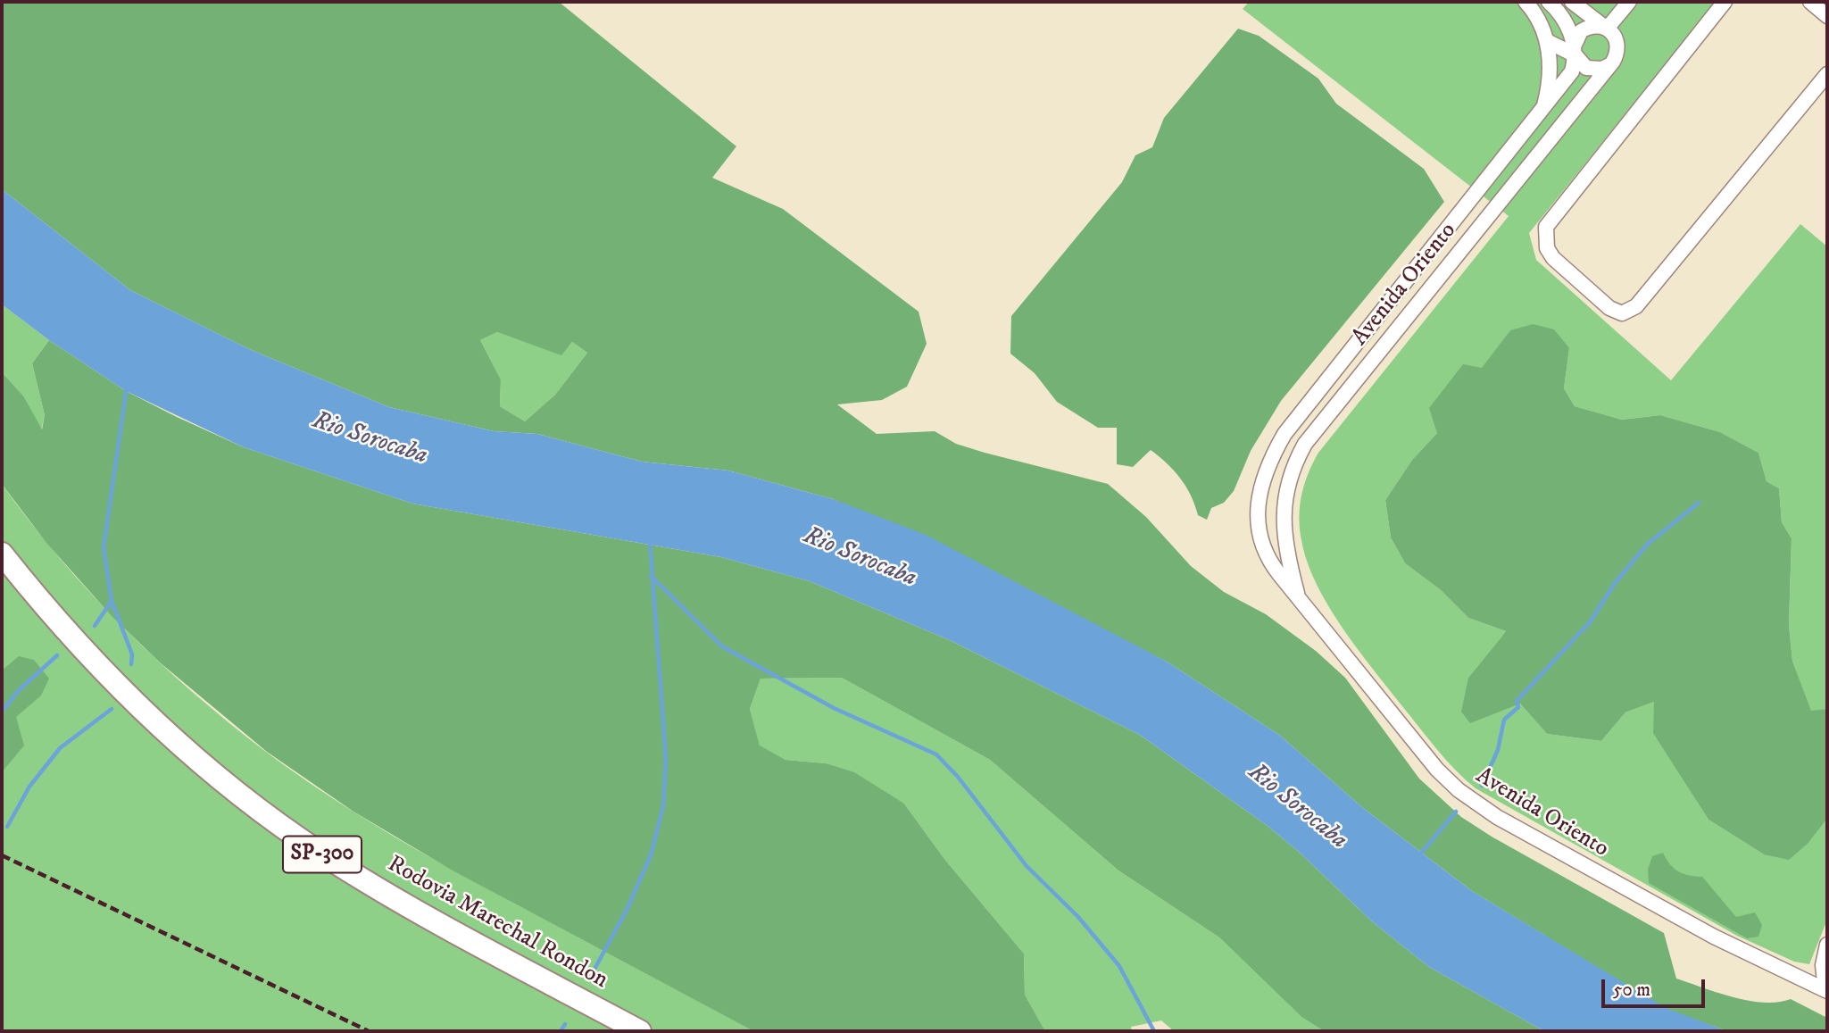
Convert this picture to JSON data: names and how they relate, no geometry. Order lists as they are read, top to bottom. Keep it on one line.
{"streets":{"main road":["SP-300","Rodovia Marechal Rondon"],"street":["Avenida Oriento"]},"water":["Rio Sorocaba"],"scale_bar":"50 m"}
